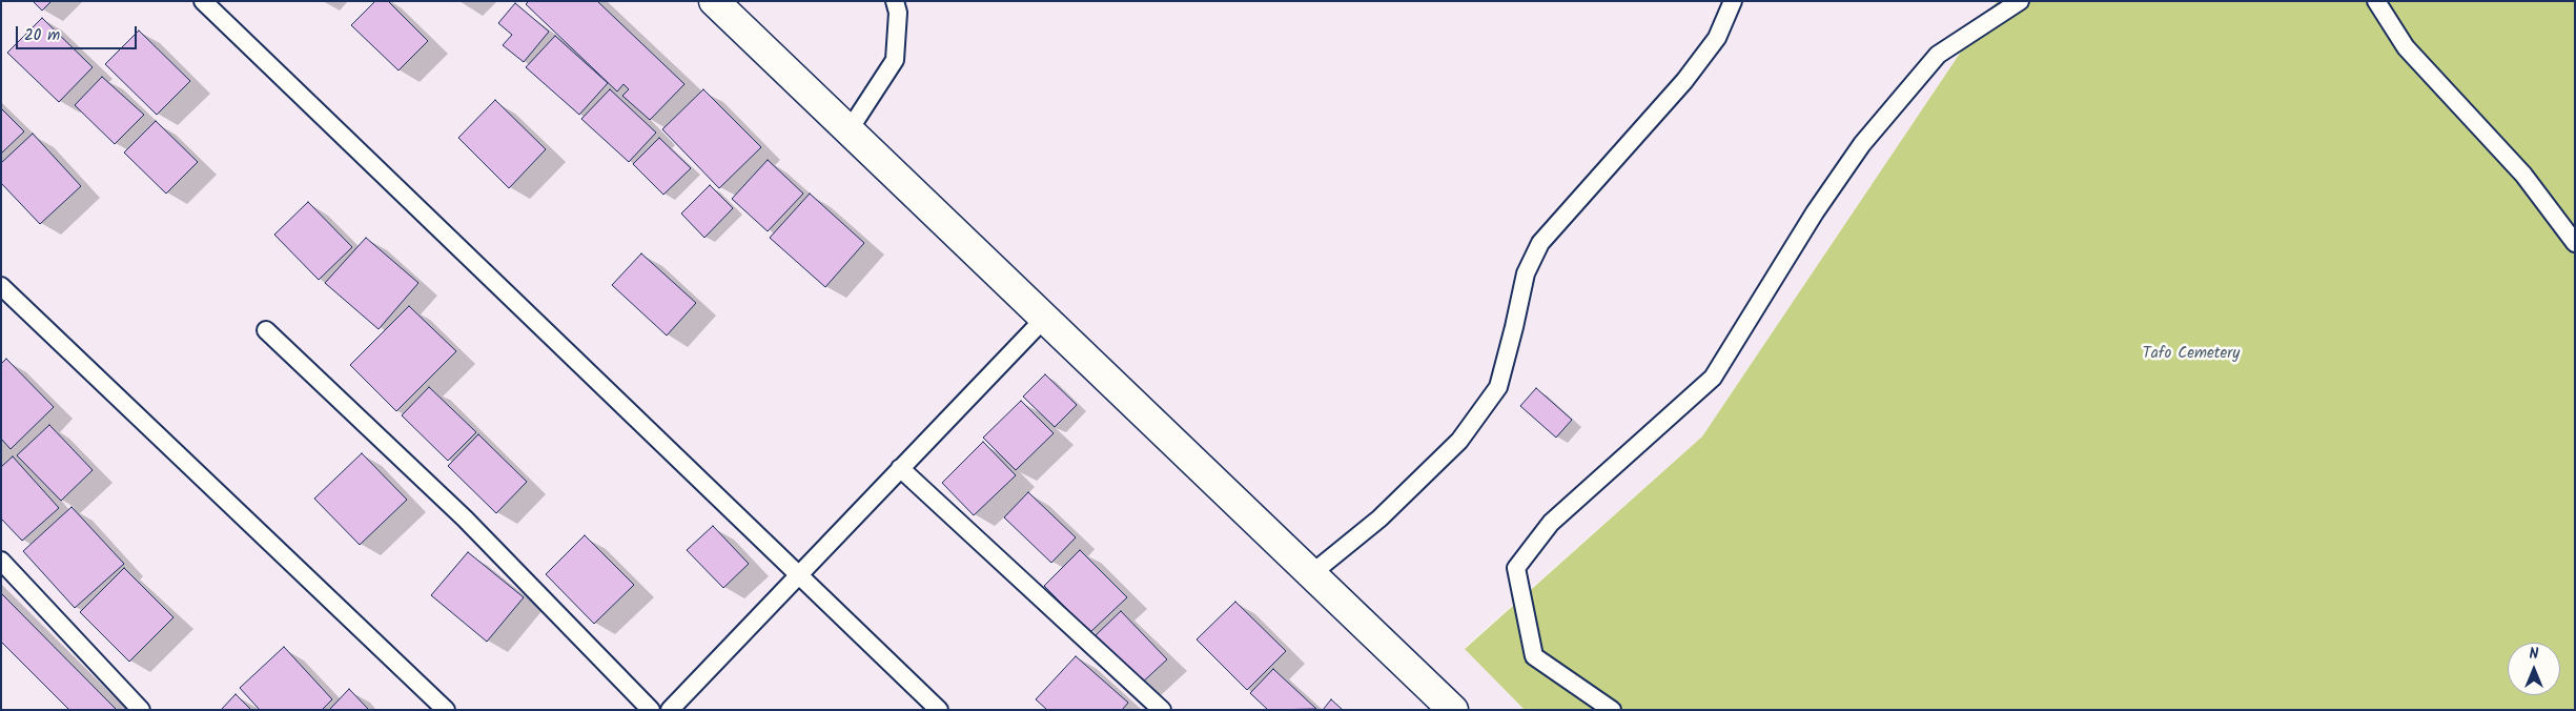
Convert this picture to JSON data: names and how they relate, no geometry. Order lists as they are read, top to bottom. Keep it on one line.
{"parks":["Tafo Cemetery"],"scale_bar":"20 m","north":"top"}
